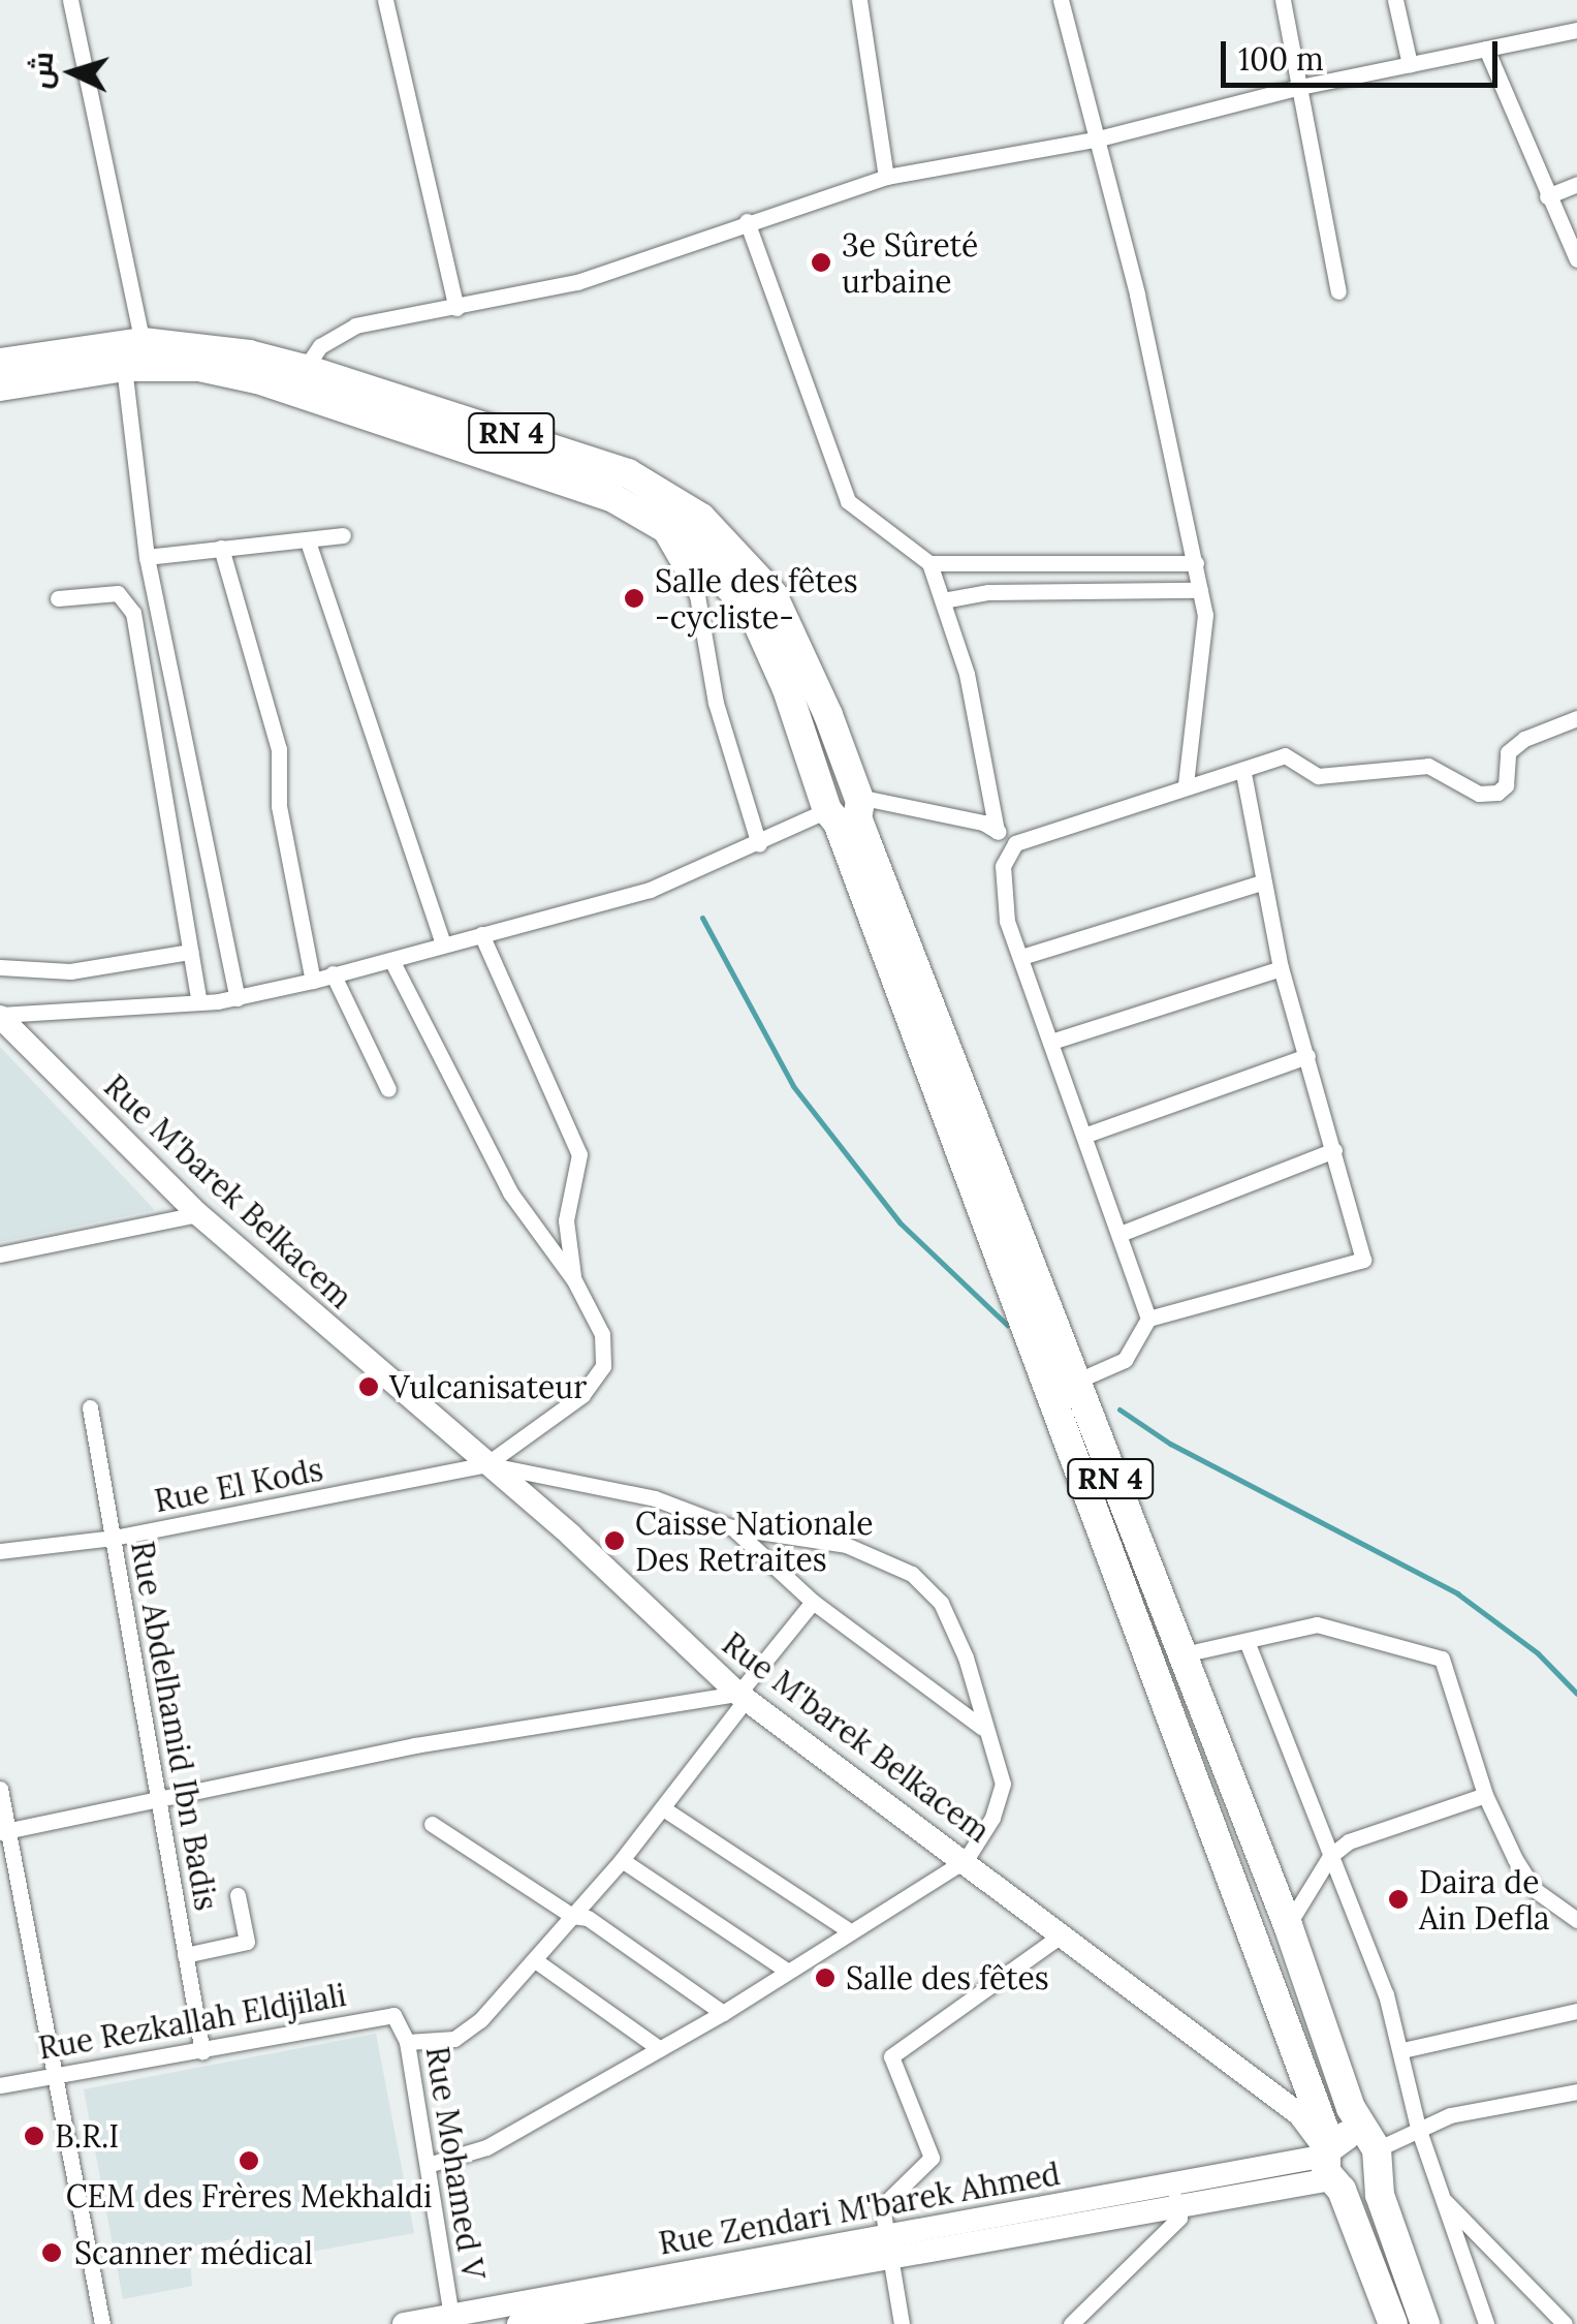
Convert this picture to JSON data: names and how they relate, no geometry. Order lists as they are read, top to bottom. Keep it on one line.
{"streets":{"highway":["RN 4"],"street":["Rue M'barek Belkacem","Rue El Kods","Rue Abdelhamid Ibn Badis","Rue Rezkallah Eldjilali","Rue Mohamed V","Rue Zendari M'barek Ahmed"]},"crossings":[["RN 4","Rue M'barek Belkacem"],["Rue M'barek Belkacem","Rue El Kods"],["Rue El Kods","Rue Abdelhamid Ibn Badis"],["Rue Abdelhamid Ibn Badis","Rue Rezkallah Eldjilali"],["Rue Rezkallah Eldjilali","Rue Mohamed V"],["Rue Mohamed V","Rue Zendari M'barek Ahmed"]],"places":["3e Sûreté urbaine","Salle des fêtes -cycliste-","Vulcanisateur","Caisse Nationale Des Retraites","Daira de Ain Defla","Salle des fêtes","B.R.I","CEM des Frères Mekhaldi","Scanner médical"],"scale_bar":"100 m","north":"left"}
